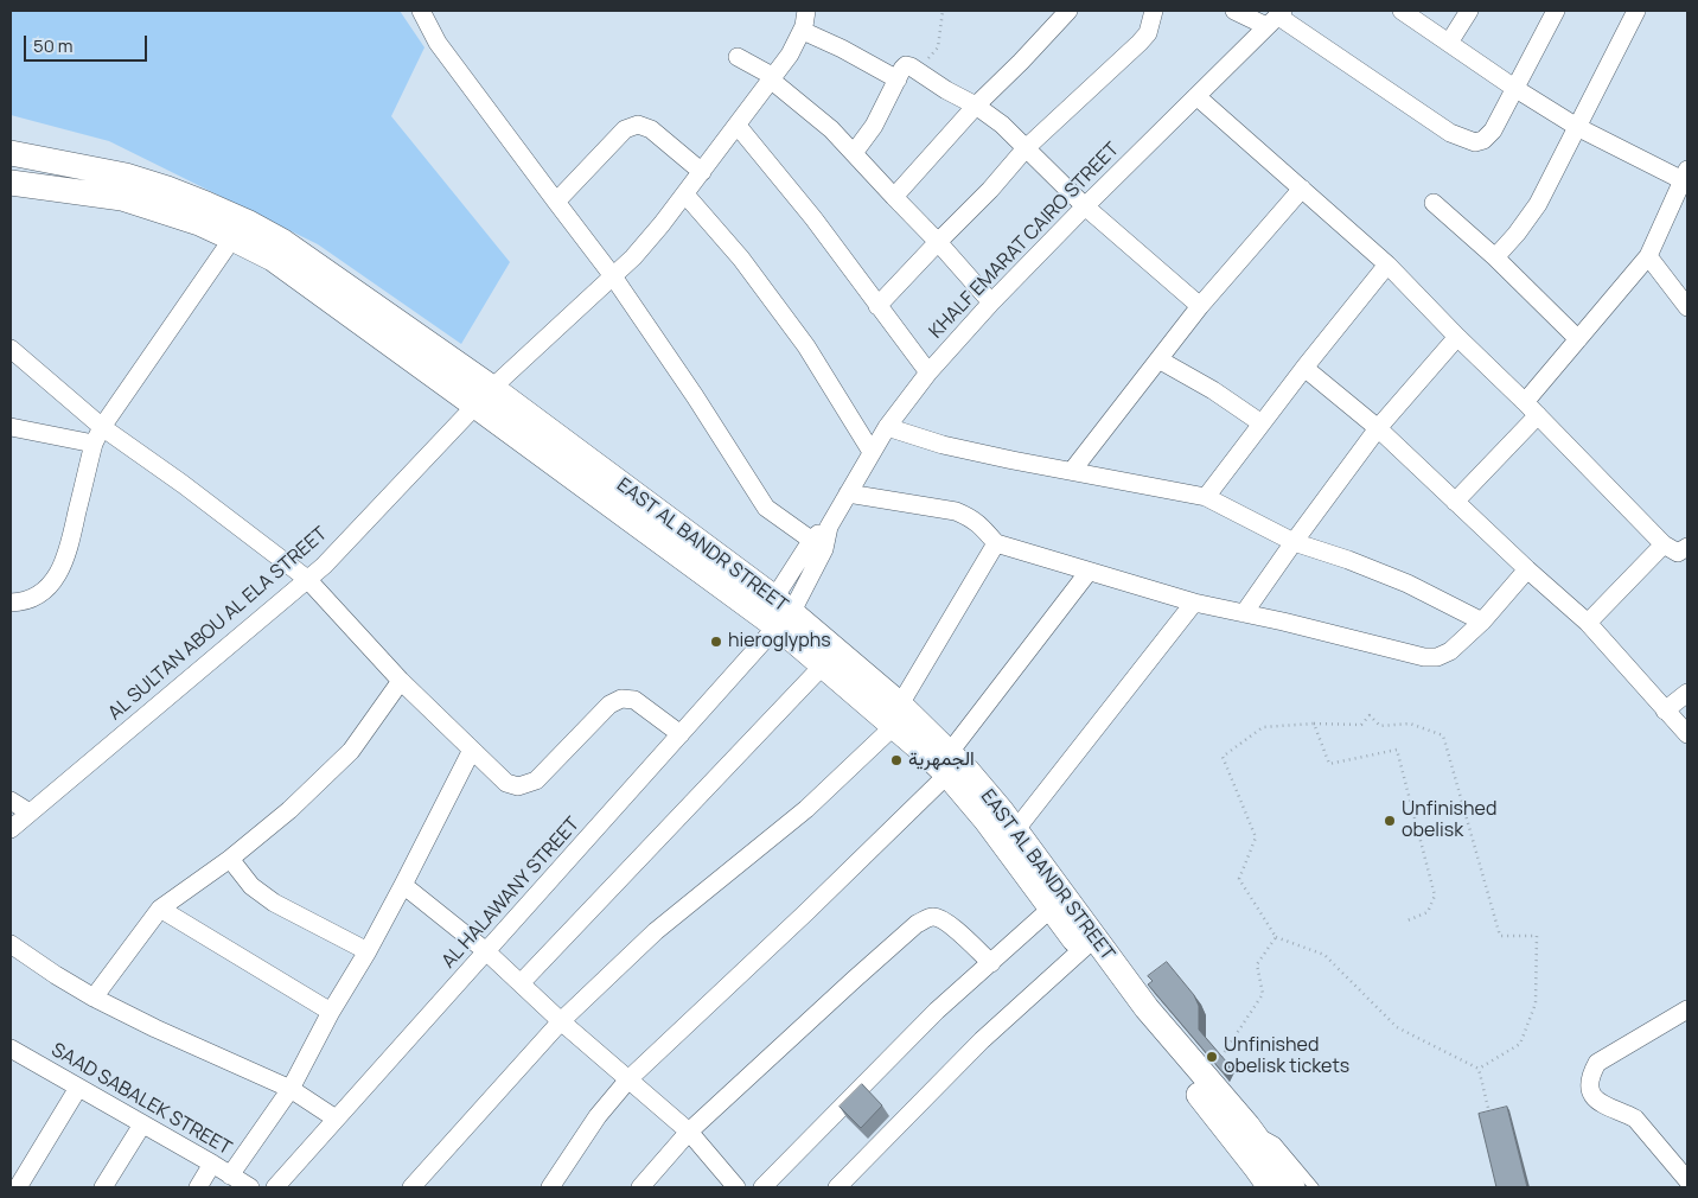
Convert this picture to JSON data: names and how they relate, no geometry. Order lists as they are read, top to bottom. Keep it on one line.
{"streets":{"main road":["EAST AL BANDR STREET"],"street":["KHALF EMARAT CAIRO STREET","AL SULTAN ABOU AL ELA STREET","AL HALAWANY STREET","SAAD SABALEK STREET"]},"crossings":[["KHALF EMARAT CAIRO STREET","EAST AL BANDR STREET"],["KHALF EMARAT CAIRO STREET","AL HALAWANY STREET"],["EAST AL BANDR STREET","AL SULTAN ABOU AL ELA STREET"],["EAST AL BANDR STREET","AL HALAWANY STREET"]],"places":["hieroglyphs","الجمهرية","Unfinished obelisk","Unfinished obelisk tickets"],"scale_bar":"50 m"}
